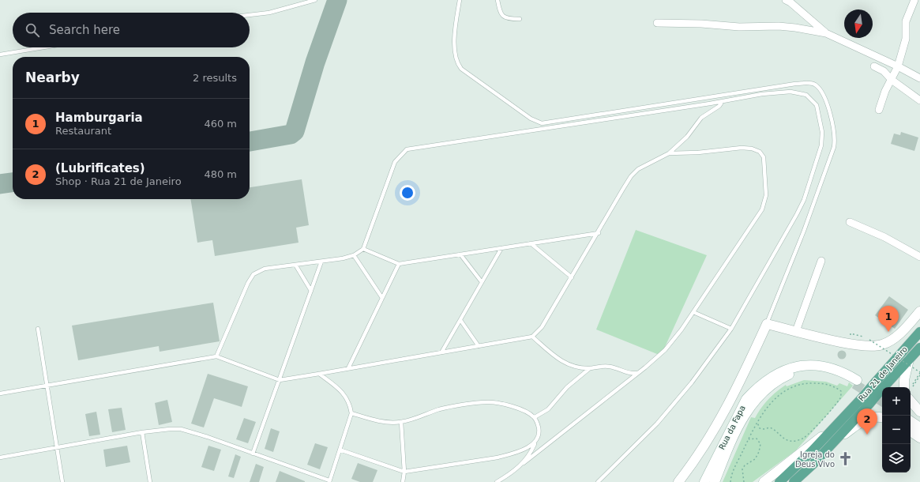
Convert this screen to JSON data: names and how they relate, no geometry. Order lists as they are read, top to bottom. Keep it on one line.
{"streets":{"main road":["Rua 21 de Janeiro","Rua da Fapa"]},"places":{"church":["Igreja do Deus Vivo"]},"north":"bottom","page":{"search":"Search here","heading":["Nearby","2 results"],"list":[{"mark":"1","name":"Hamburgaria","note":"Restaurant","value":"460 m"},{"mark":"2","name":"(Lubrificates)","note":"Shop · Rua 21 de Janeiro","value":"480 m"}],"pins":["1","2"],"map_buttons":["+","−"]}}
